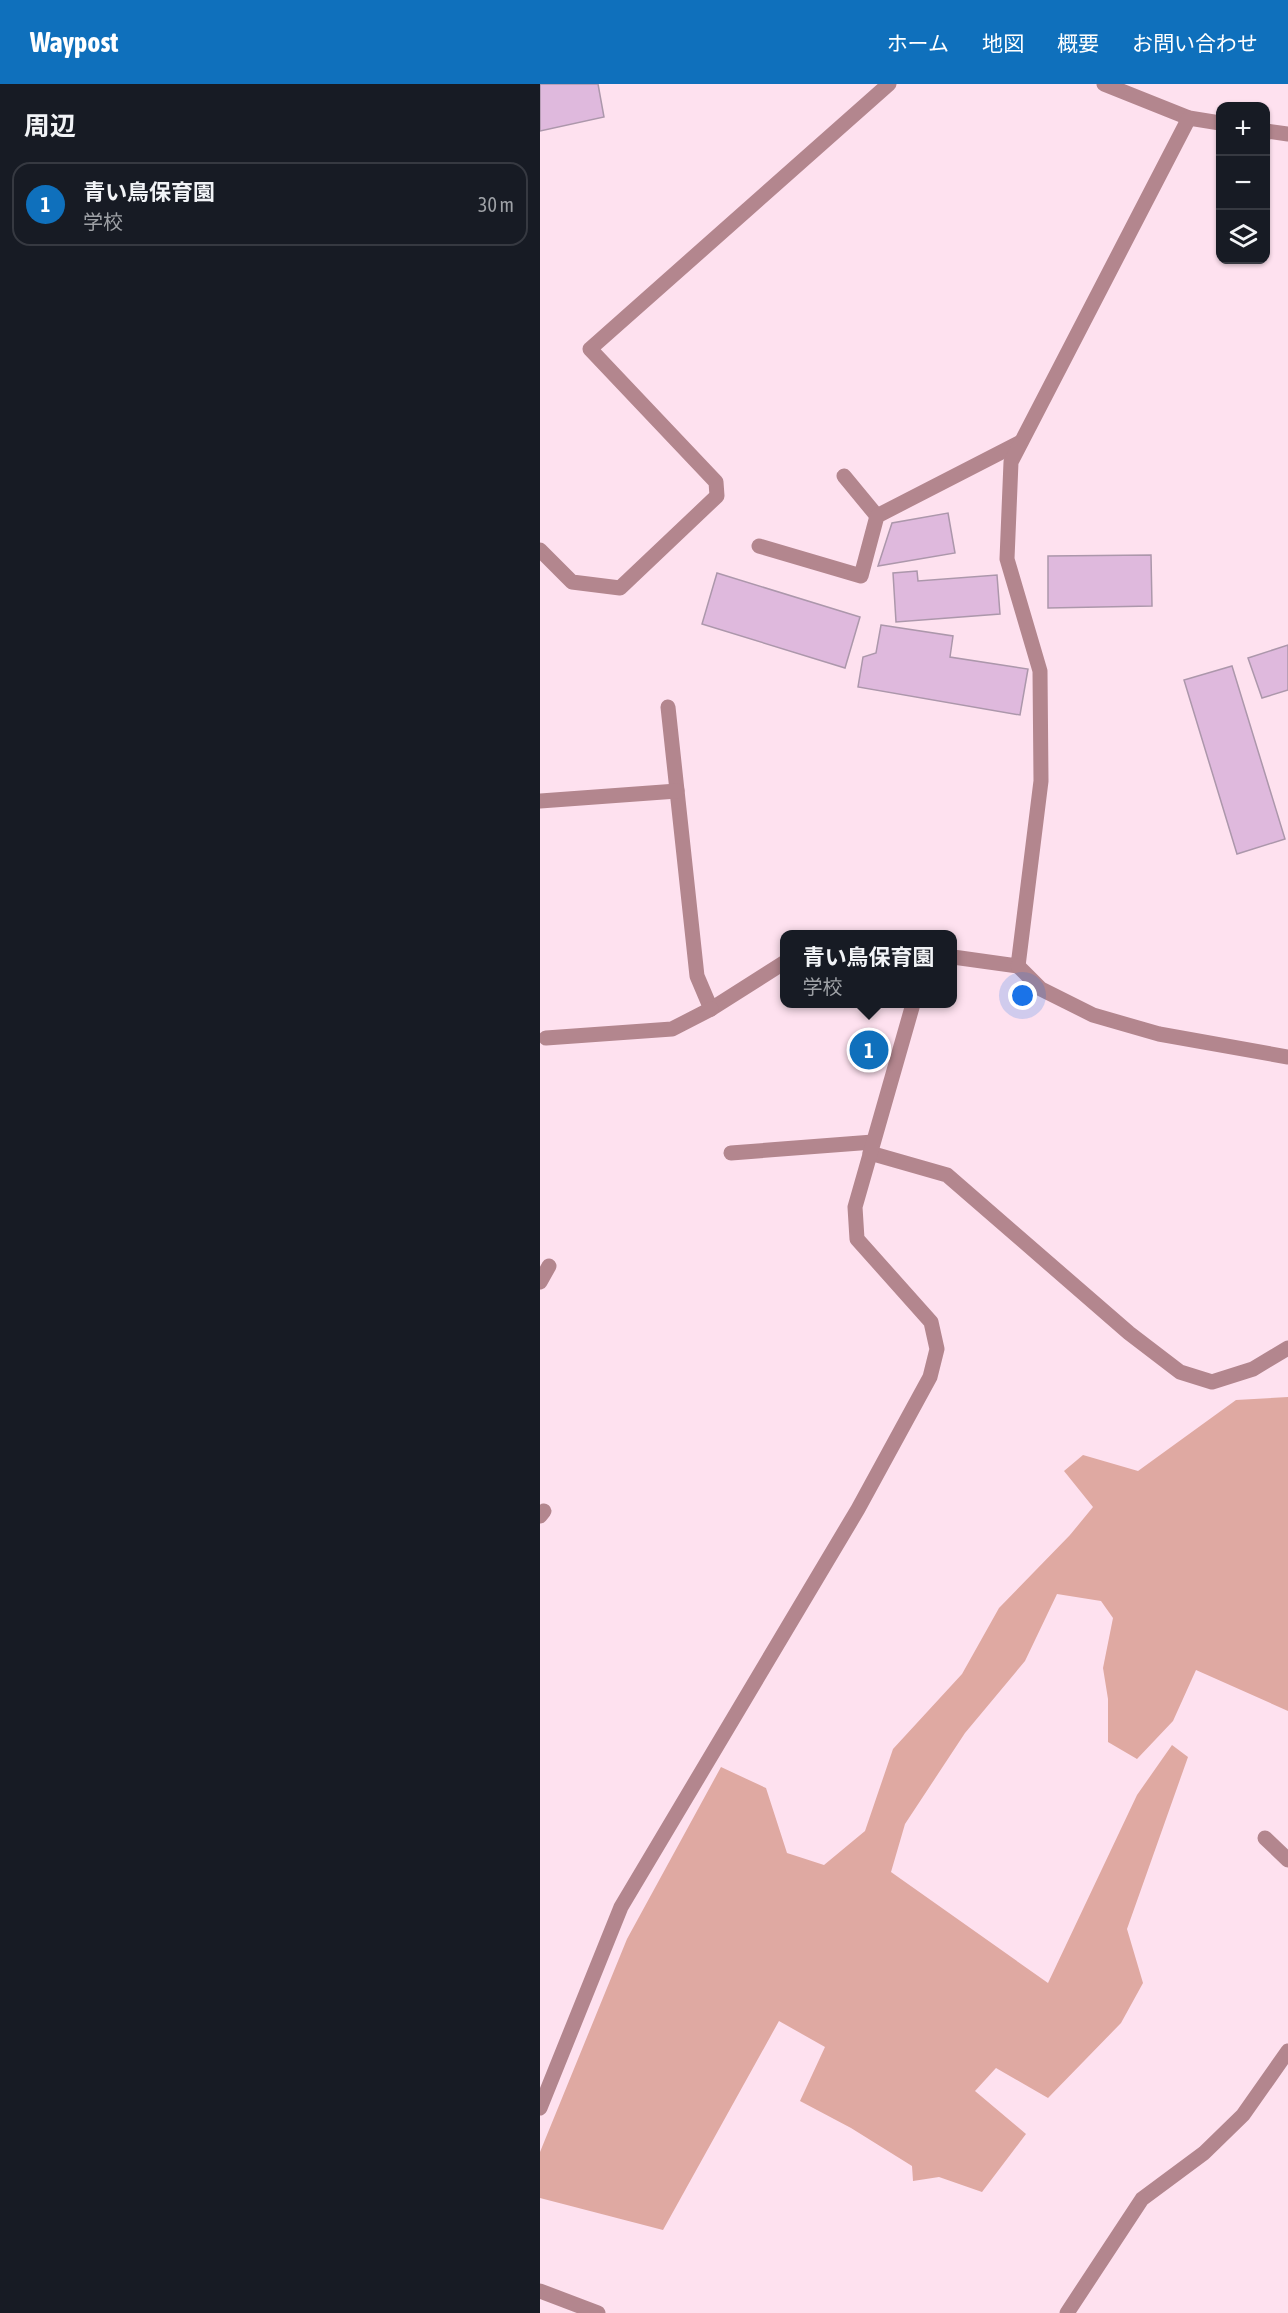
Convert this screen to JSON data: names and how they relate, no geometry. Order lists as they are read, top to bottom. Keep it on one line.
{"page":{"header":"Waypost","nav":["ホーム","地図","概要","お問い合わせ"],"heading":"周辺","map_buttons":["+","−"],"list":[{"mark":"1","name":"青い鳥保育園","note":"学校","value":"30 m"}],"popup":["青い鳥保育園","学校"],"pins":"1"}}
